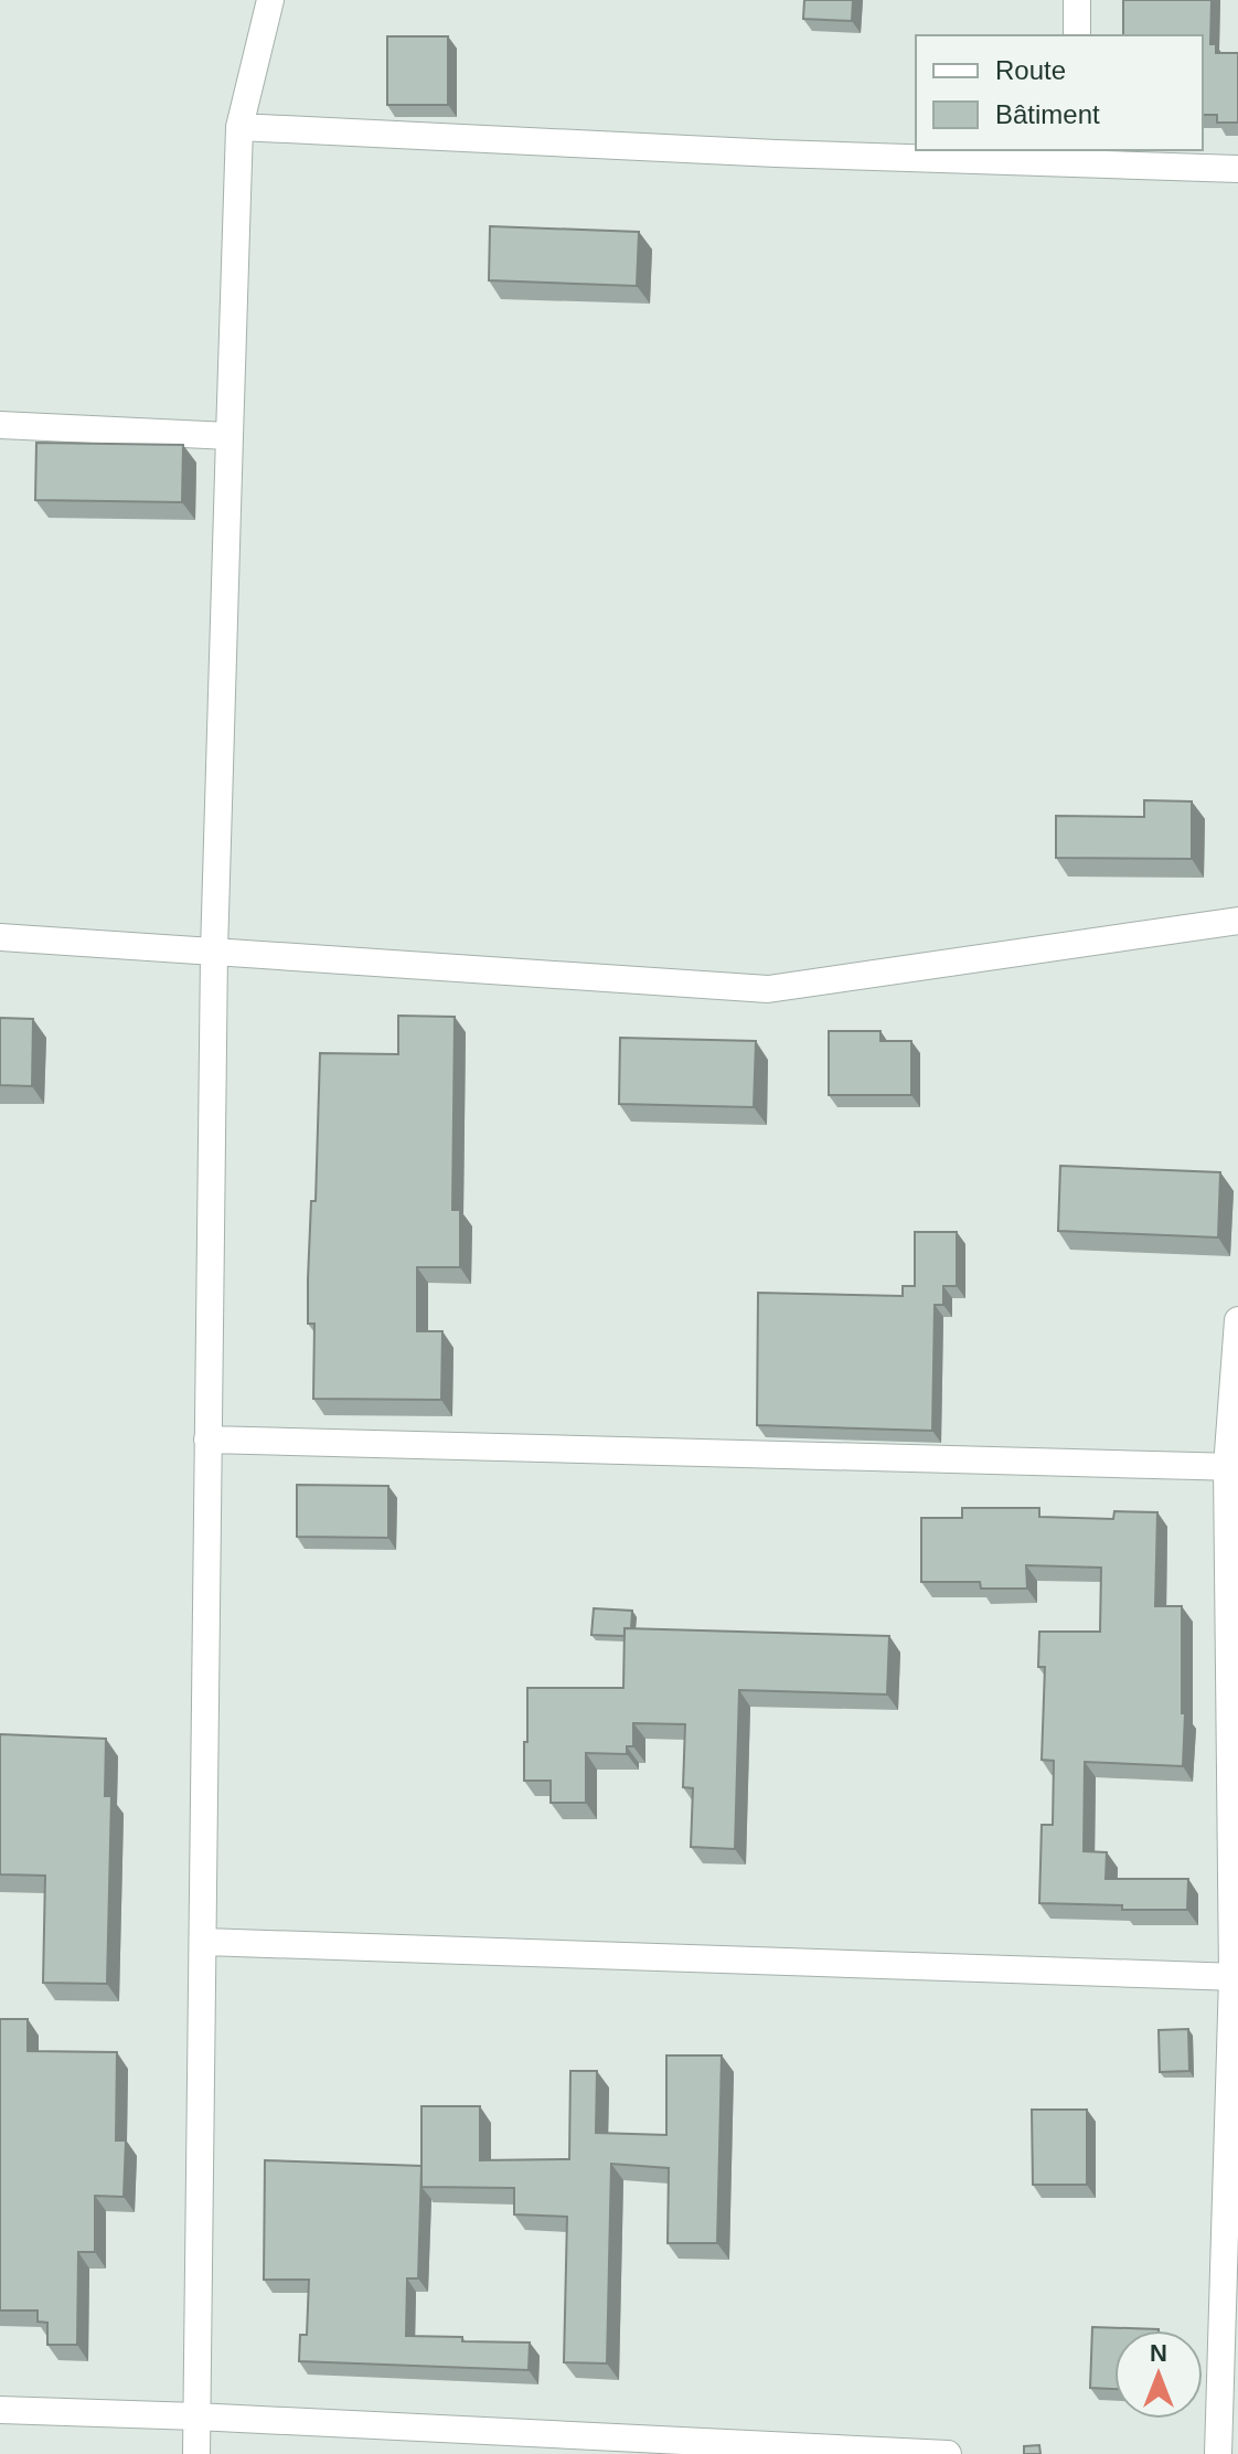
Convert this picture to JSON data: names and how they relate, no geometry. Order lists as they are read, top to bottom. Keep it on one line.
{"legend":["Route","Bâtiment"],"north":"top"}
